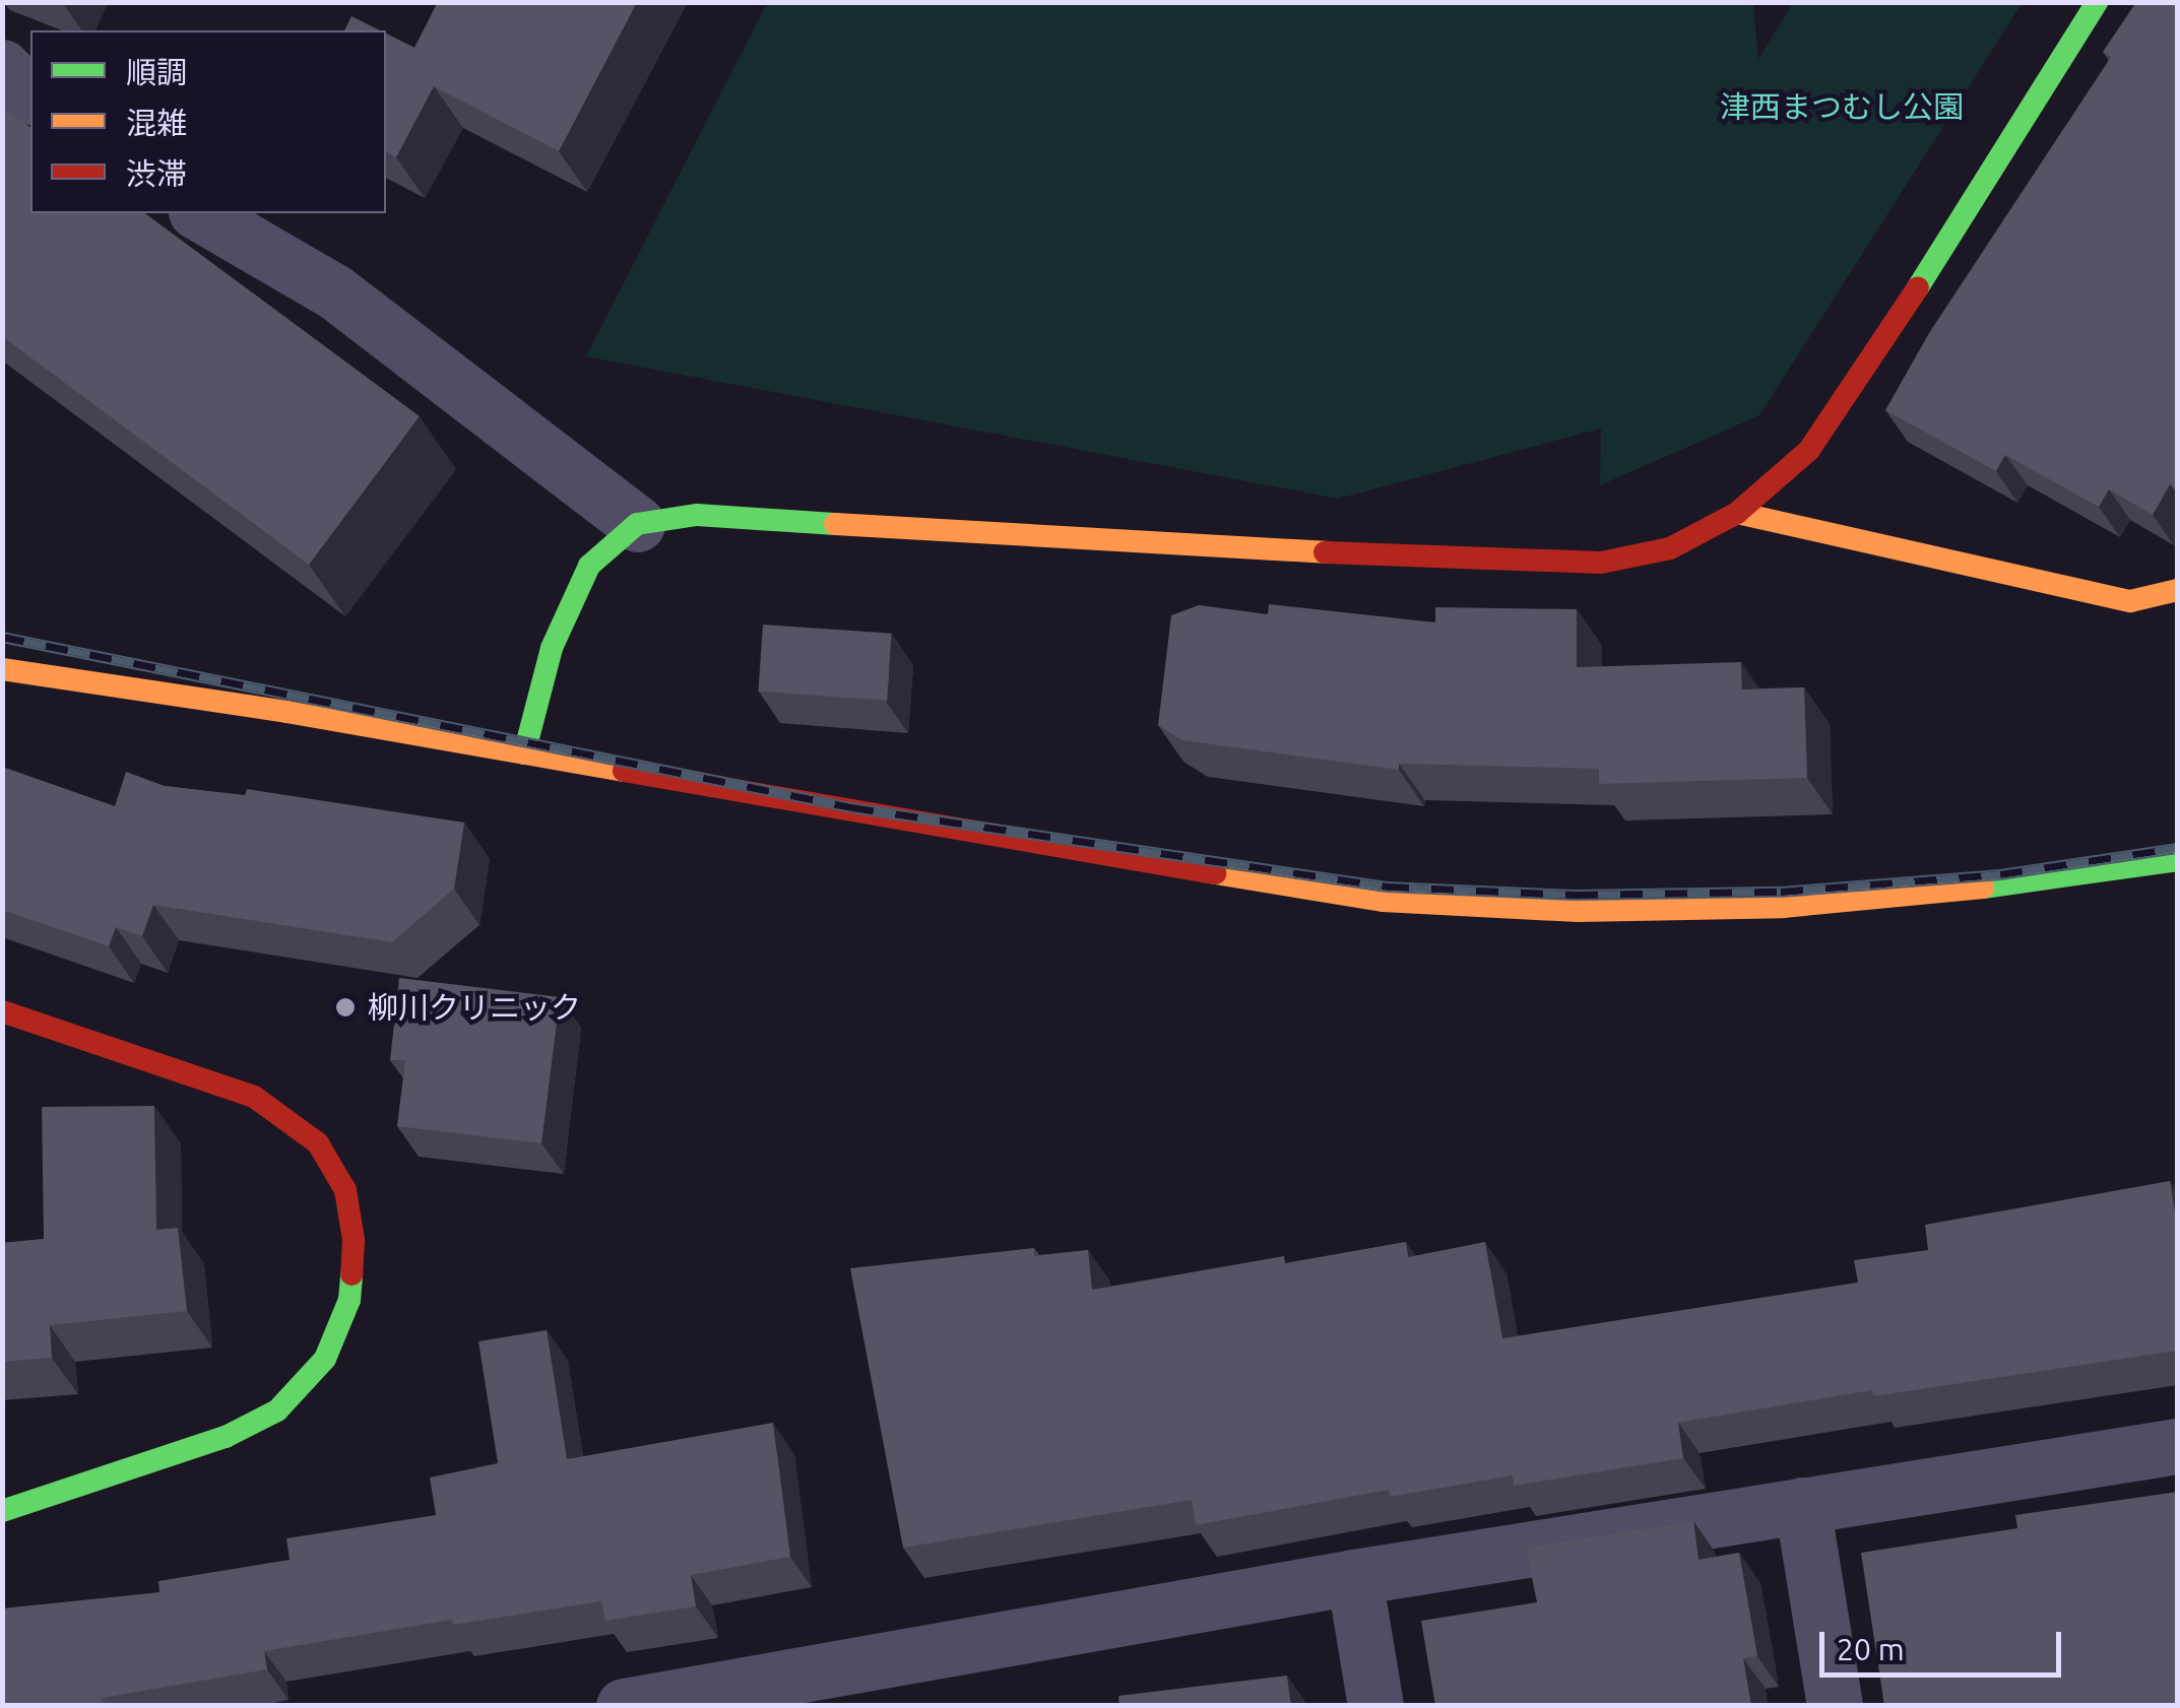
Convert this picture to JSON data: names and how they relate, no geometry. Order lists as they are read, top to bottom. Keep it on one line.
{"parks":["津西まつむし公園"],"places":["柳川クリニック"],"legend":["順調","混雑","渋滞"],"scale_bar":"20 m"}
